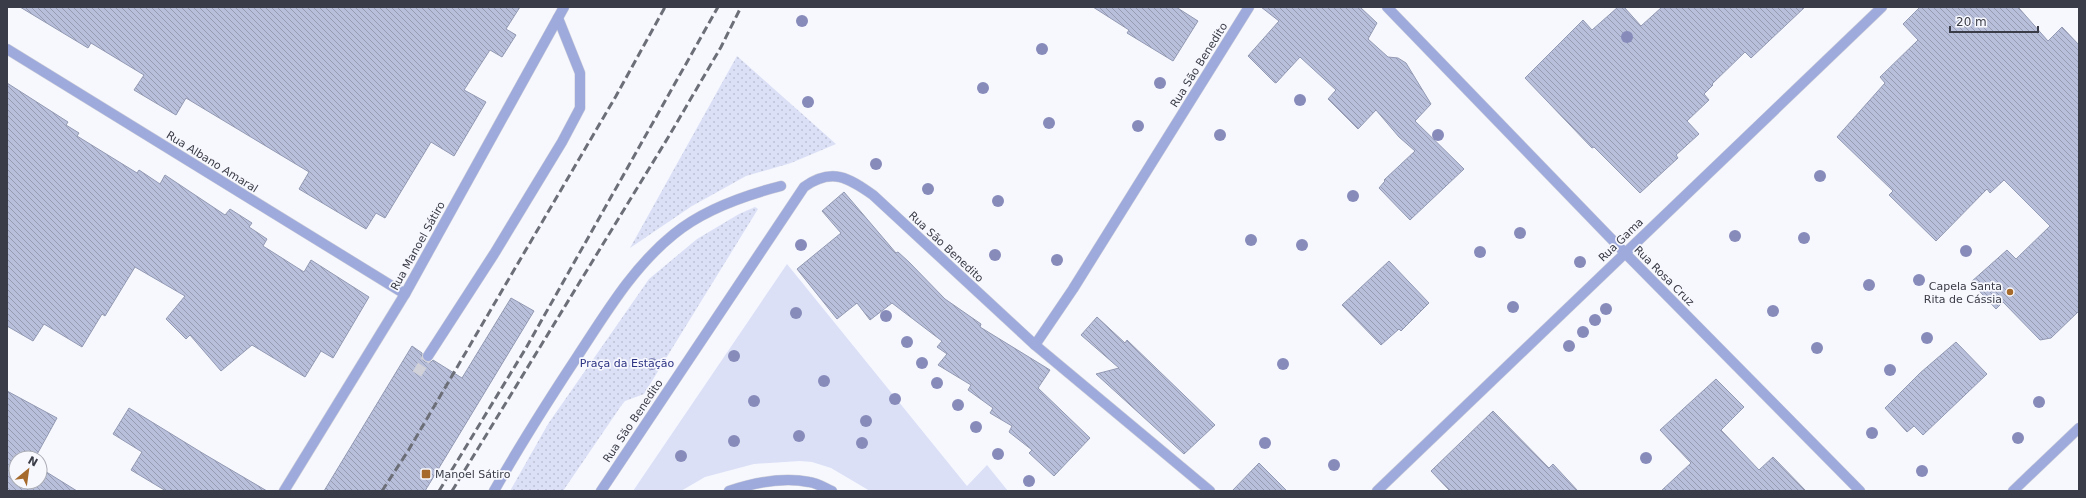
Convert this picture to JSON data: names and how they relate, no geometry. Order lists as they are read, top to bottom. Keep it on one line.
{"streets":{"street":["Rua São Benedito","Rua Albano Amaral","Rua Gama","Rua Manoel Sátiro","Rua Rosa Cruz"]},"crossings":[["Rua Albano Amaral","Rua Manoel Sátiro"],["Rua Gama","Rua Rosa Cruz"]],"parks":["Praça da Estação"],"places":{"other":["Capela Santa Rita de Cássia"],"transit":["Manoel Sátiro"]},"scale_bar":"20 m","north":"top right"}
